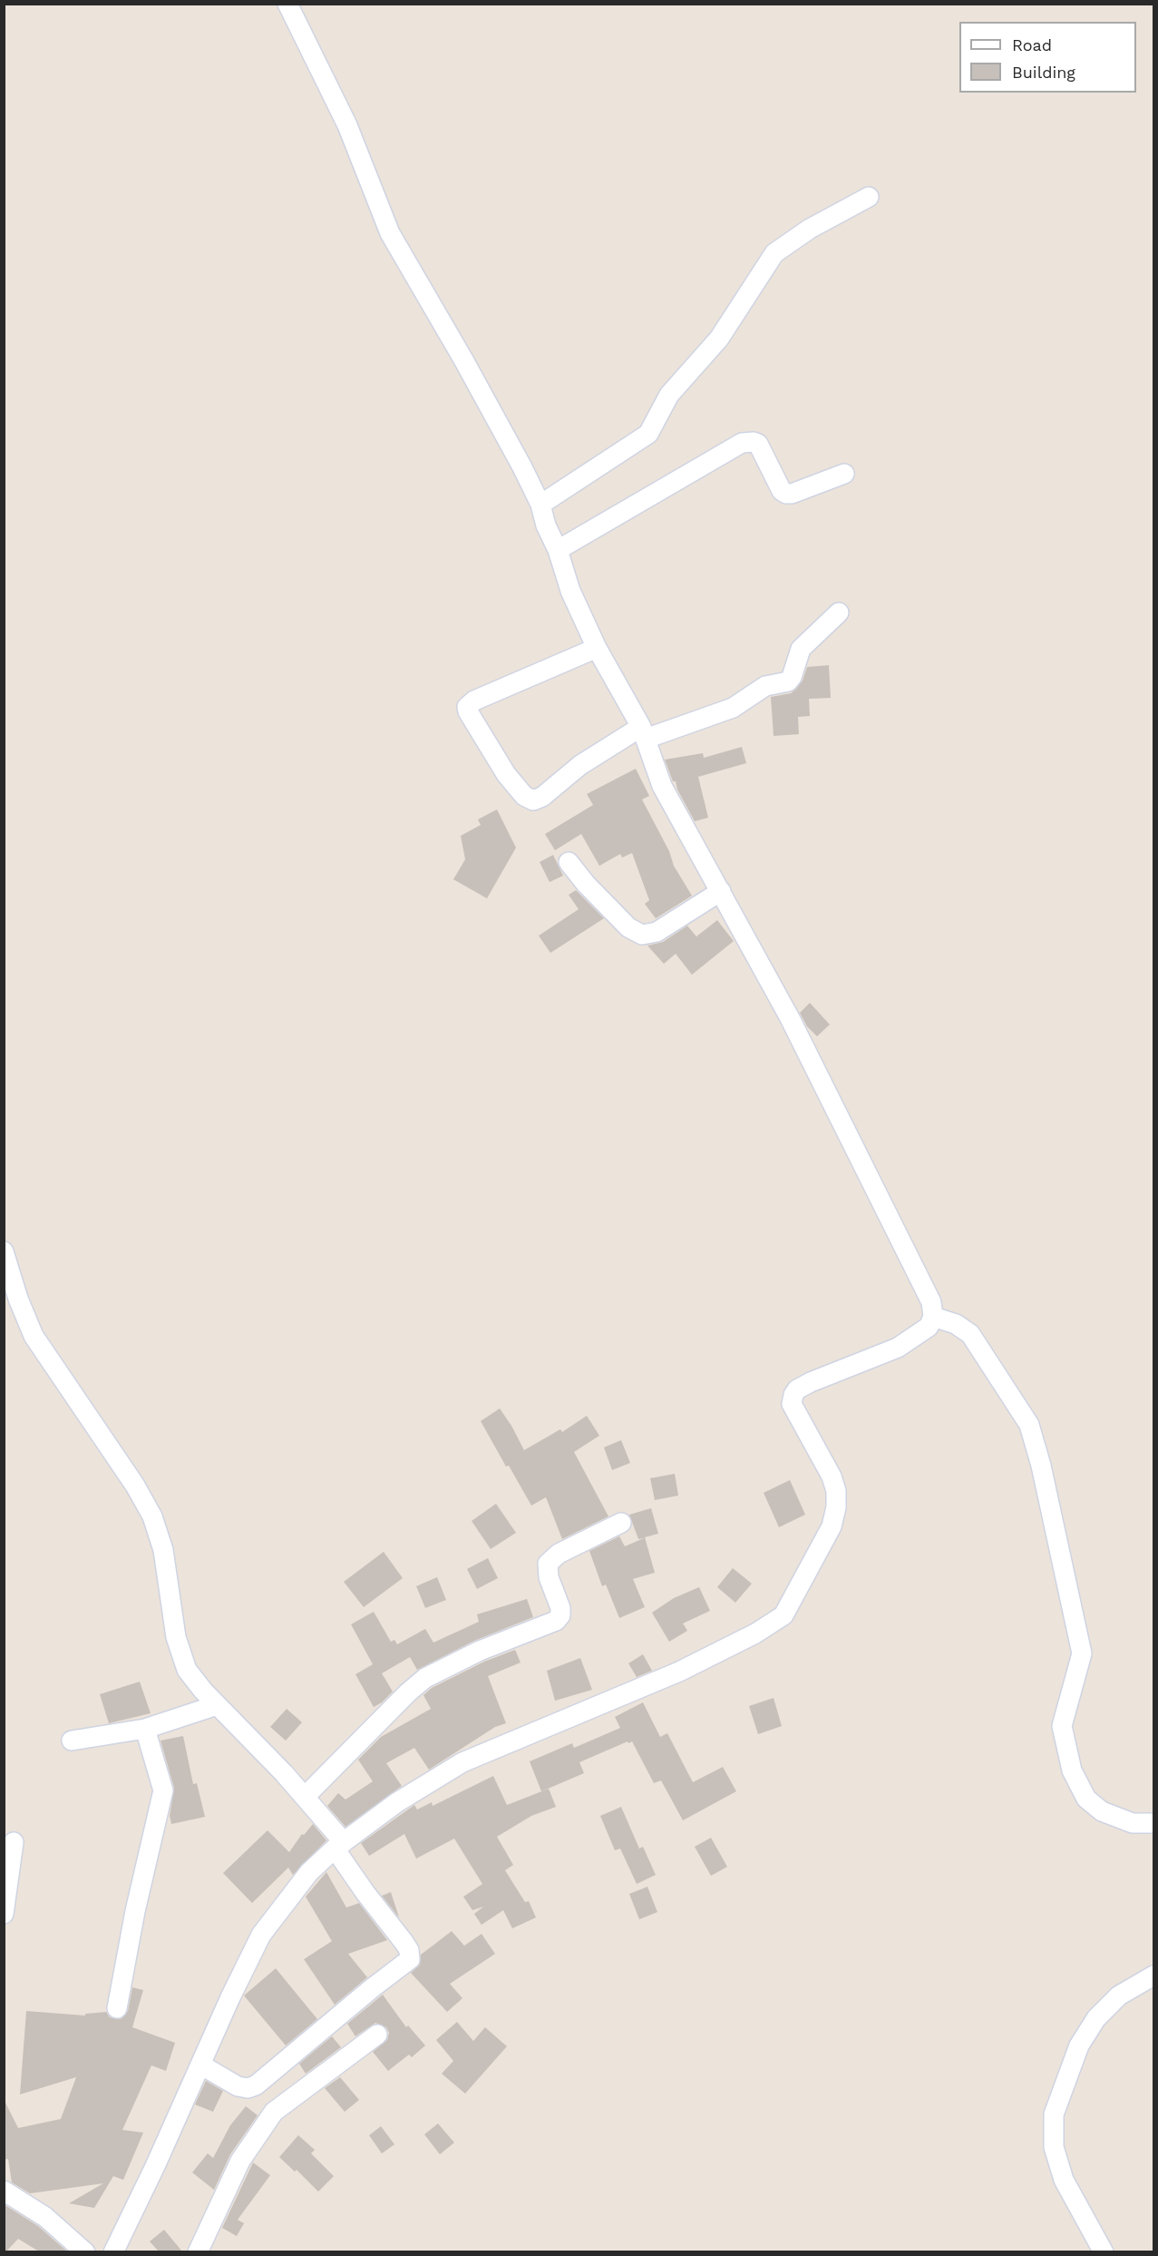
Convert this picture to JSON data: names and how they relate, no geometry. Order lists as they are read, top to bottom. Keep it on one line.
{"legend":["Road","Building"]}
